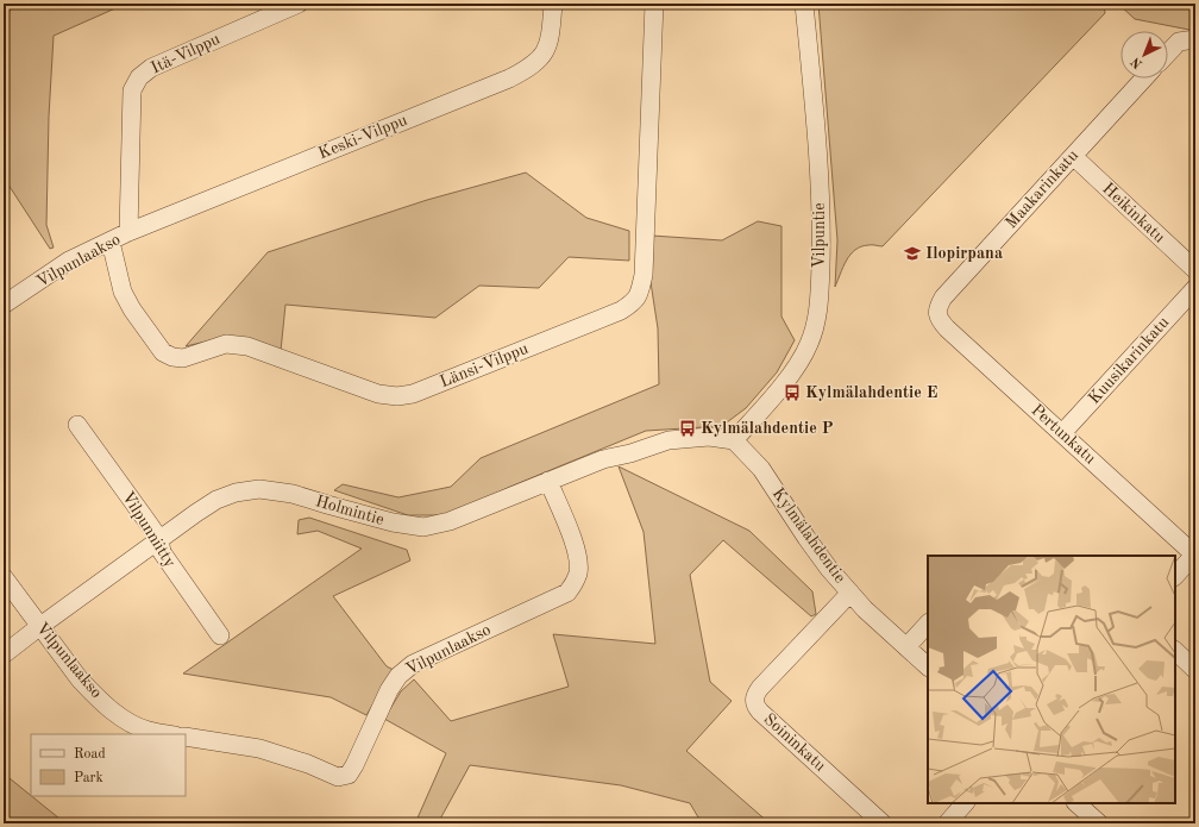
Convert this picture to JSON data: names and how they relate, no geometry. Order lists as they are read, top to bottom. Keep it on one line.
{"streets":{"street":["Itä-Vilppu","Keski-Vilppu","Maakarinkatu","Heikinkatu","Vilpuntie","Vilpunlaakso","Kuusikarinkatu","Länsi-Vilppu","Pertunkatu","Holmintie","Vilpunniitty","Kylmälahdentie","Soininkatu"]},"crossings":[["Itä-Vilppu","Keski-Vilppu"],["Itä-Vilppu","Vilpunlaakso"],["Keski-Vilppu","Vilpunlaakso"],["Maakarinkatu","Heikinkatu"],["Maakarinkatu","Pertunkatu"],["Vilpuntie","Holmintie"],["Vilpuntie","Kylmälahdentie"],["Vilpunlaakso","Länsi-Vilppu"],["Vilpunlaakso","Holmintie"],["Kuusikarinkatu","Pertunkatu"],["Holmintie","Vilpunniitty"],["Holmintie","Kylmälahdentie"],["Kylmälahdentie","Soininkatu"]],"places":{"school or university":["Ilopirpana"],"bus stop":["Kylmälahdentie E","Kylmälahdentie P"]},"legend":["Road","Park"],"north":"bottom left"}
